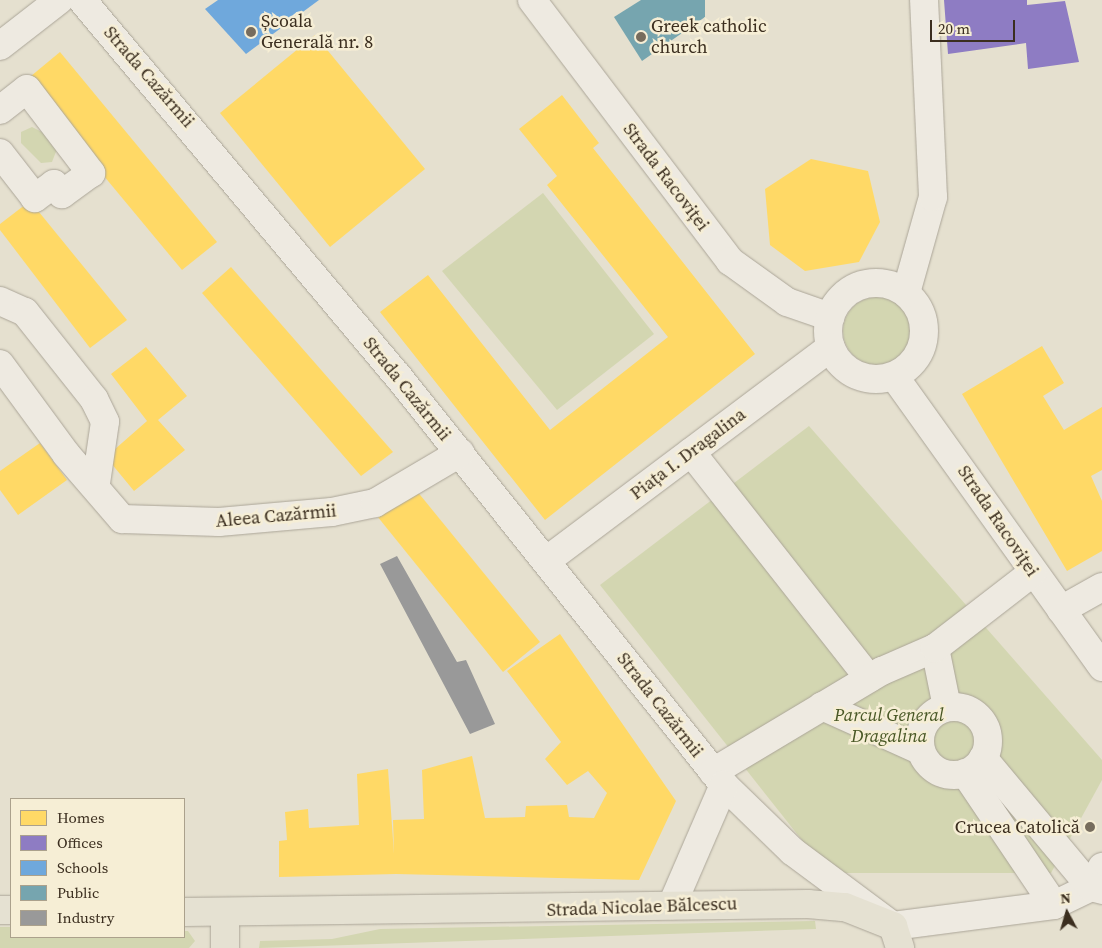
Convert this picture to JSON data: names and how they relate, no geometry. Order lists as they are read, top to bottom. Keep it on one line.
{"streets":{"main road":["Strada Nicolae Bălcescu"],"street":["Strada Cazărmii","Strada Racoviței","Piața I. Dragalina","Aleea Cazărmii"]},"crossings":[["Strada Cazărmii","Piața I. Dragalina"],["Strada Cazărmii","Aleea Cazărmii"],["Strada Cazărmii","Strada Nicolae Bălcescu"],["Strada Racoviței","Piața I. Dragalina"]],"parks":["Parcul General Dragalina"],"places":["Școala Generală nr. 8","Greek catholic church","Crucea Catolică"],"legend":["Homes","Offices","Schools","Public","Industry"],"scale_bar":"20 m","north":"top"}
